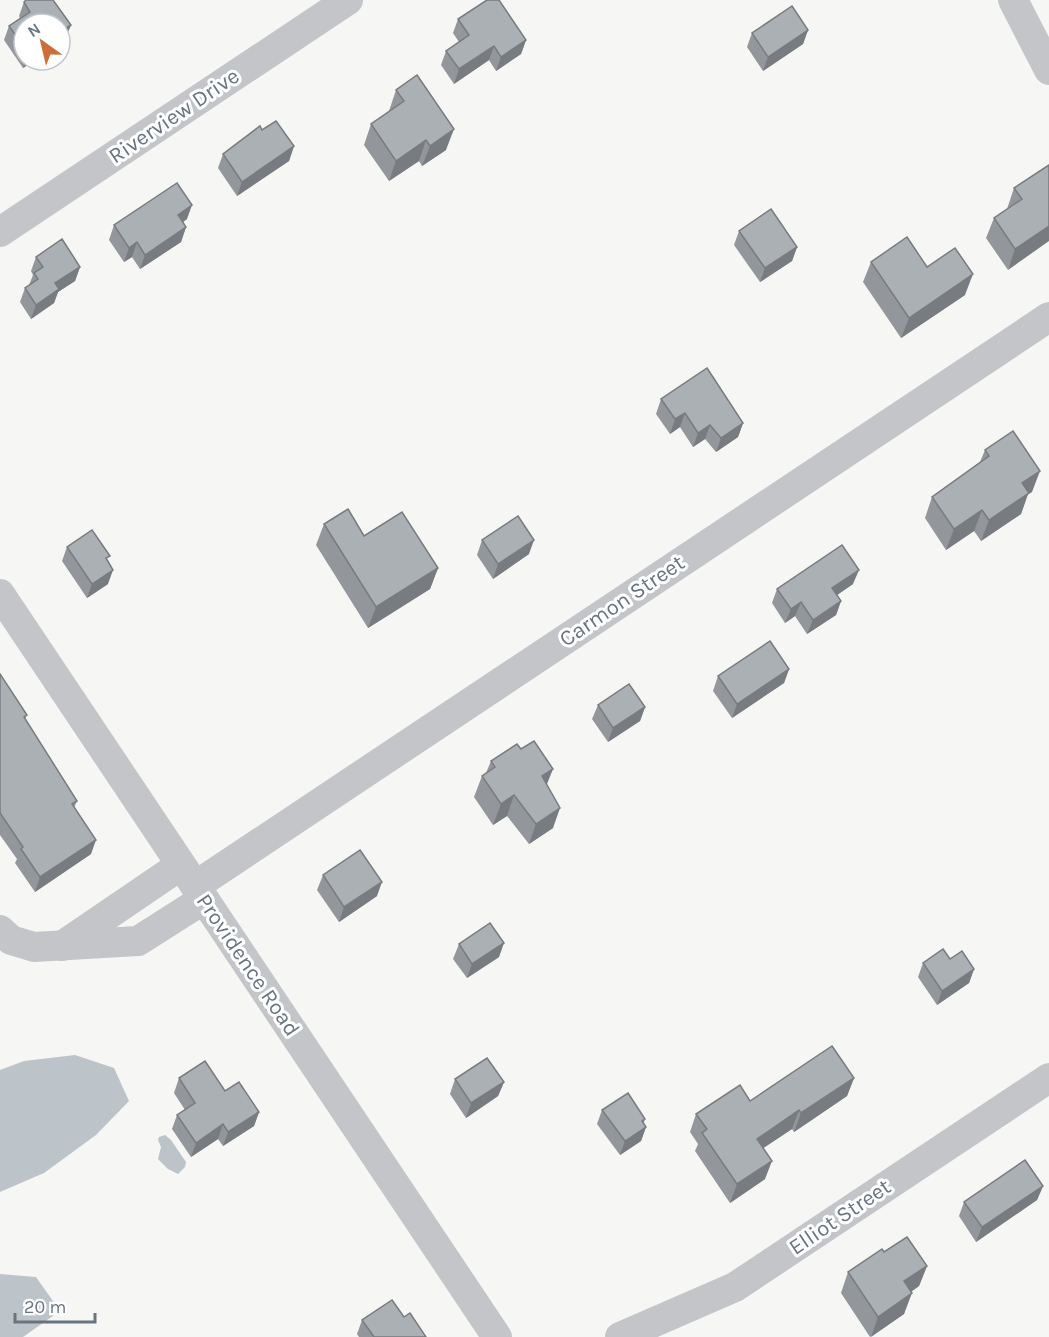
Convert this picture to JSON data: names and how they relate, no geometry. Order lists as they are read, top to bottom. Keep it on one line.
{"streets":{"street":["Riverview Drive","Carmon Street","Providence Road","Elliot Street"]},"crossings":[["Carmon Street","Providence Road"]],"scale_bar":"20 m","north":"top left"}
